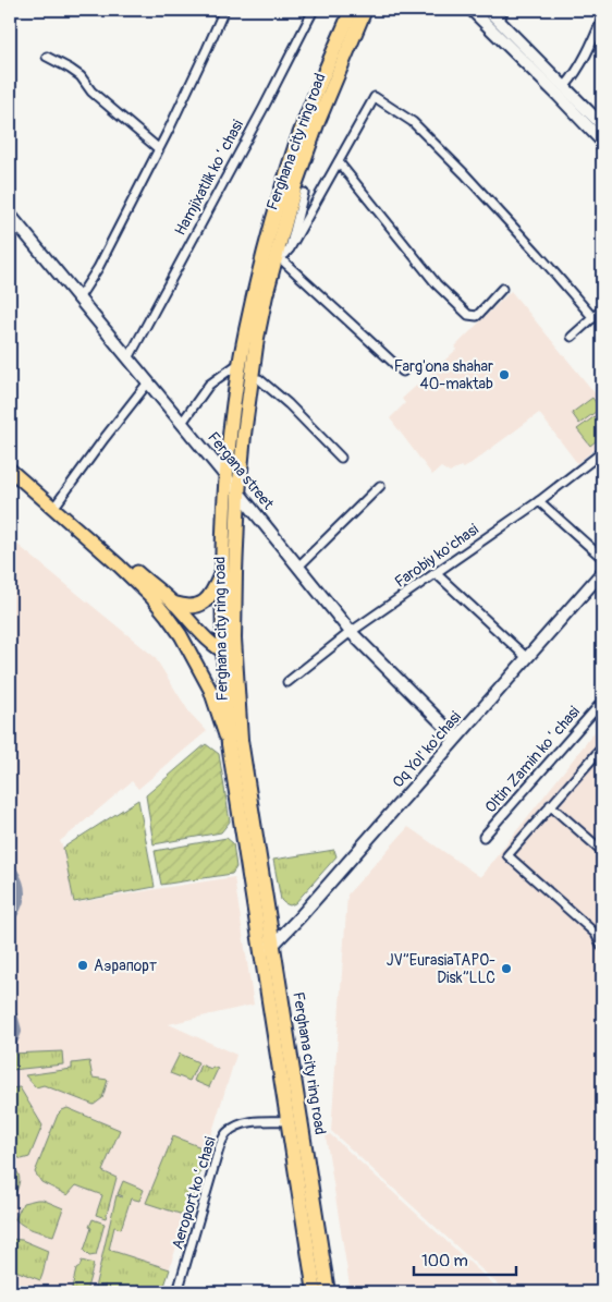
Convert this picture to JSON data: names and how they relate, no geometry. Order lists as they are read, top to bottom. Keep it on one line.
{"streets":{"highway":["Ferghana city ring road"],"street":["Hamjixatlik koʻchasi","Fergana street","Farobiy ko'chasi","Oq Yol' ko'chasi","Oltin Zamin koʻchasi","Aeroport koʻchasi"]},"crossings":[["Ferghana city ring road","Fergana street"],["Ferghana city ring road","Oq Yol' ko'chasi"],["Ferghana city ring road","Aeroport koʻchasi"],["Hamjixatlik koʻchasi","Fergana street"],["Fergana street","Farobiy ko'chasi"],["Fergana street","Oq Yol' ko'chasi"]],"places":["Farg'ona shahar 40-maktab","Аэрапорт","JV”EurasiaTAPO- Disk”LLC"],"scale_bar":"100 m"}
